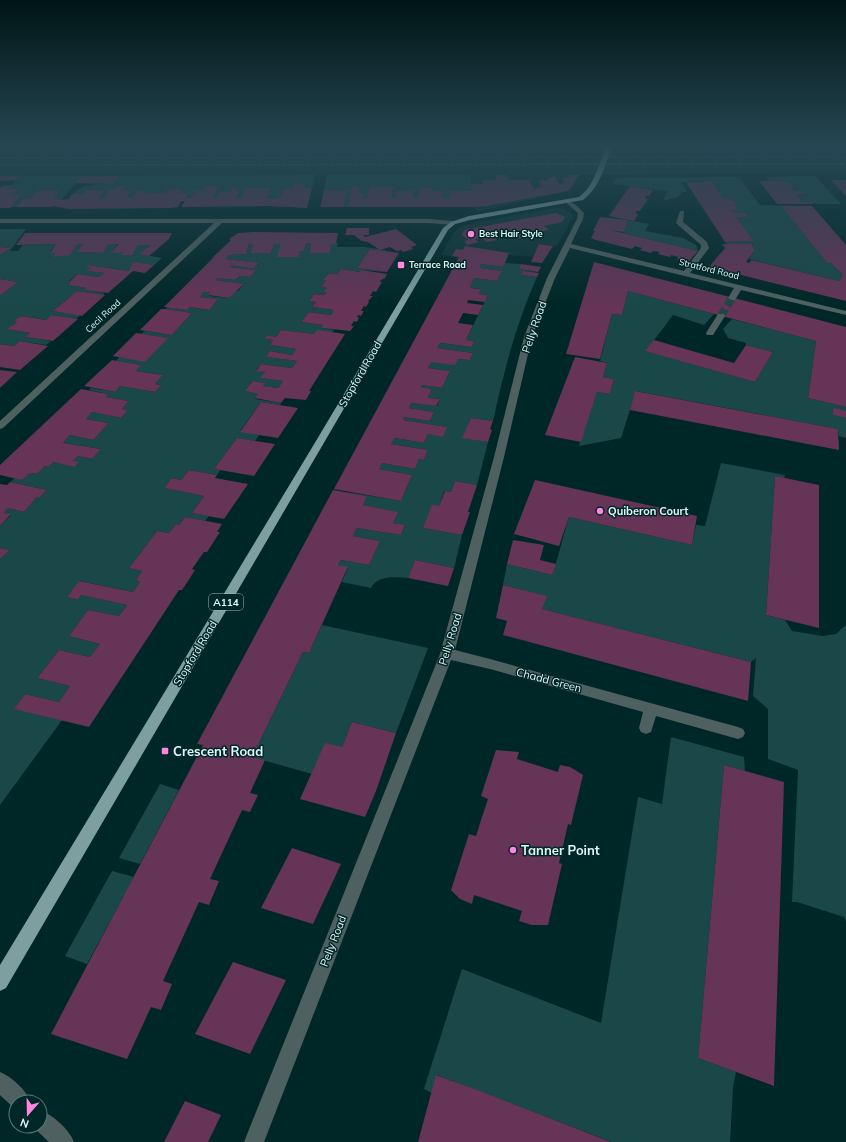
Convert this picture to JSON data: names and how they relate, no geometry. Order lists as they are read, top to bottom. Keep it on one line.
{"streets":{"main road":["Stopford Road","A114"],"street":["Stratford Road","Cecil Road","Pelly Road","Chadd Green"]},"crossings":[["Stratford Road","Pelly Road"],["Pelly Road","A114"],["Pelly Road","Chadd Green"],["Stopford Road","A114"]],"places":{"other":["Best Hair Style","Quiberon Court","Tanner Point"],"transit":["Terrace Road","Crescent Road"]},"north":"bottom"}
